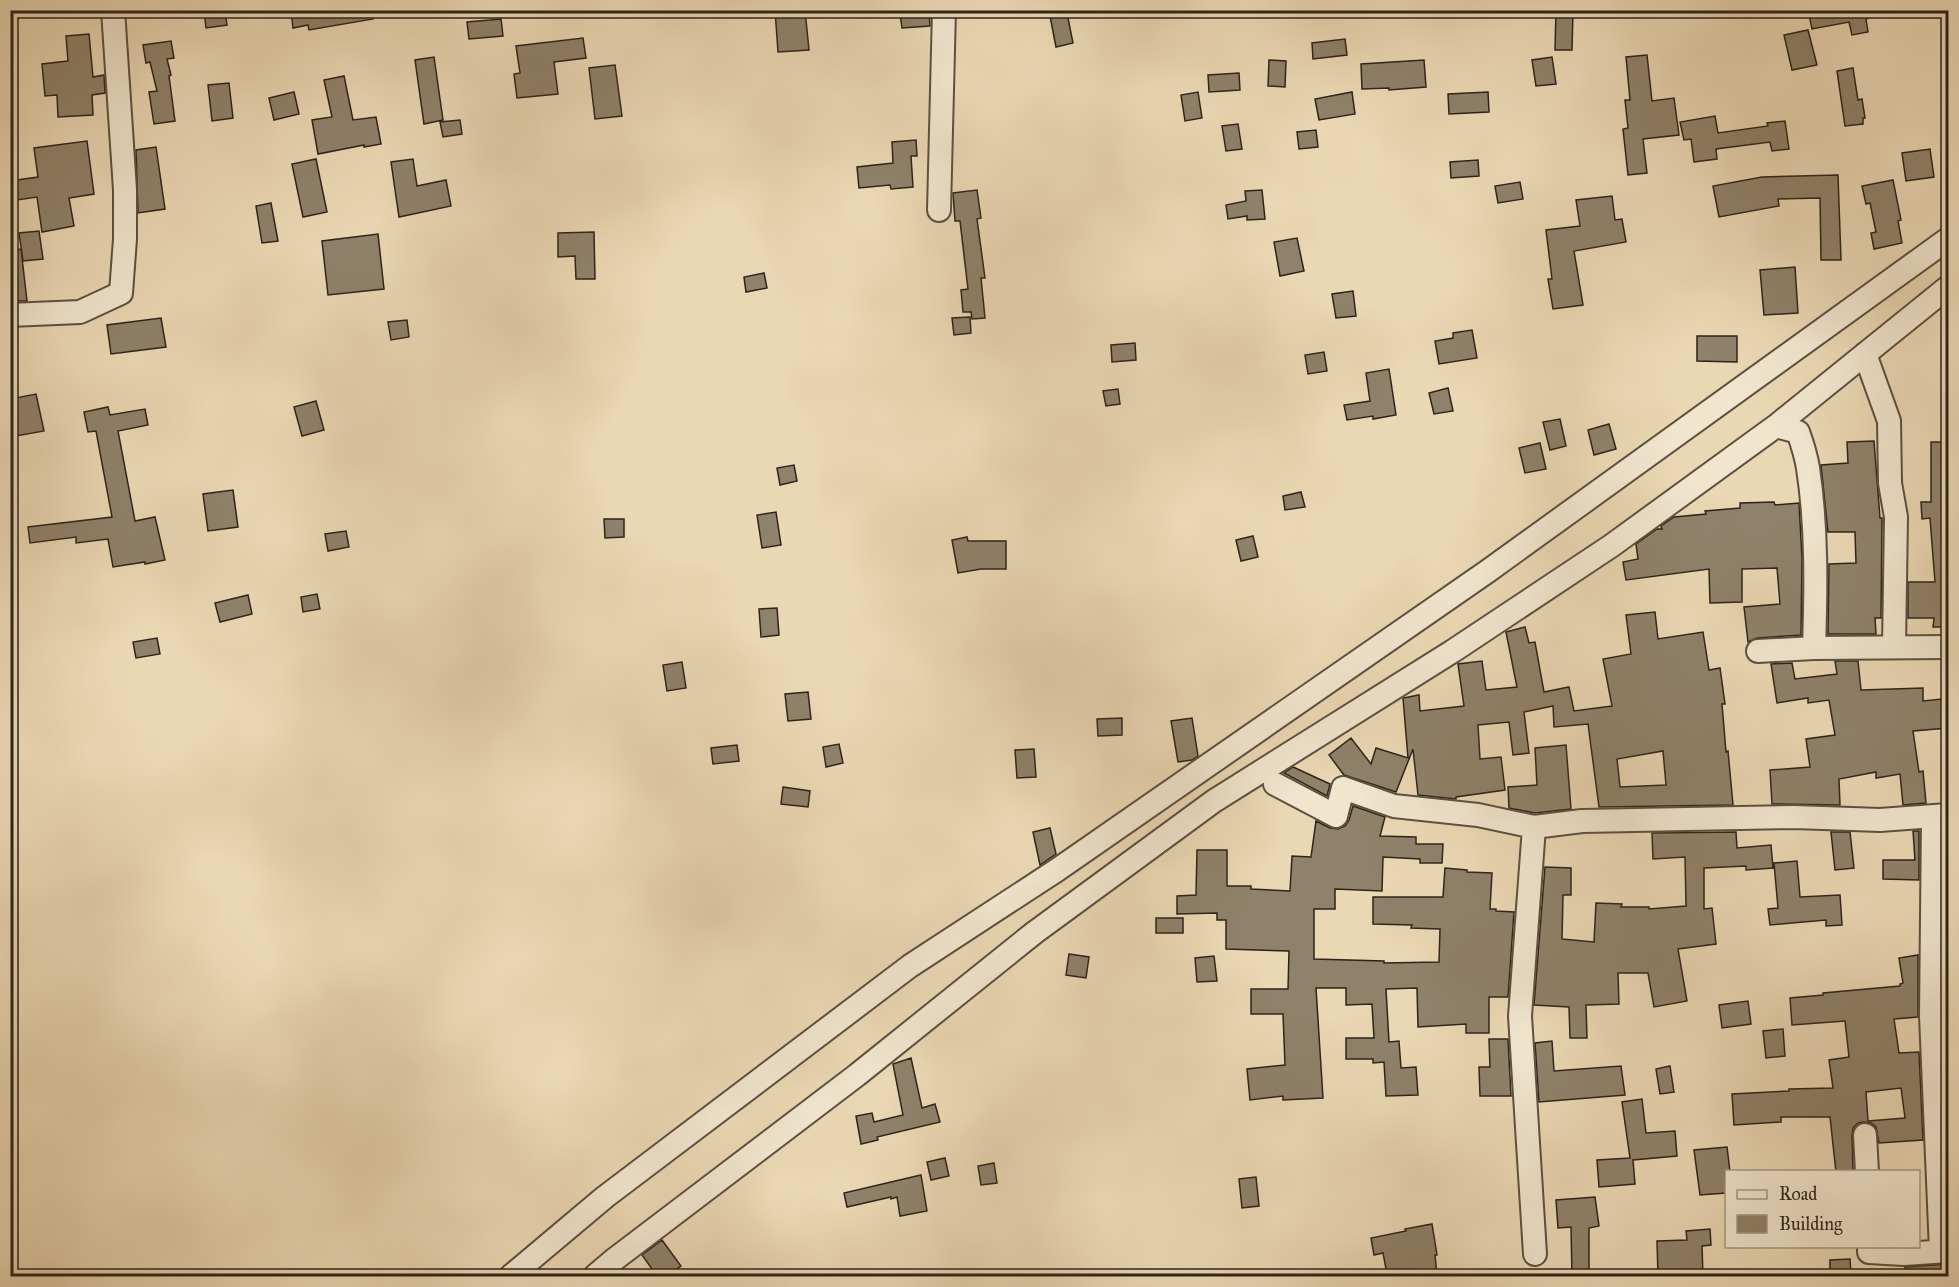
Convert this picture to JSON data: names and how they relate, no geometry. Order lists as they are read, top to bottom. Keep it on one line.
{"legend":["Road","Building"]}
